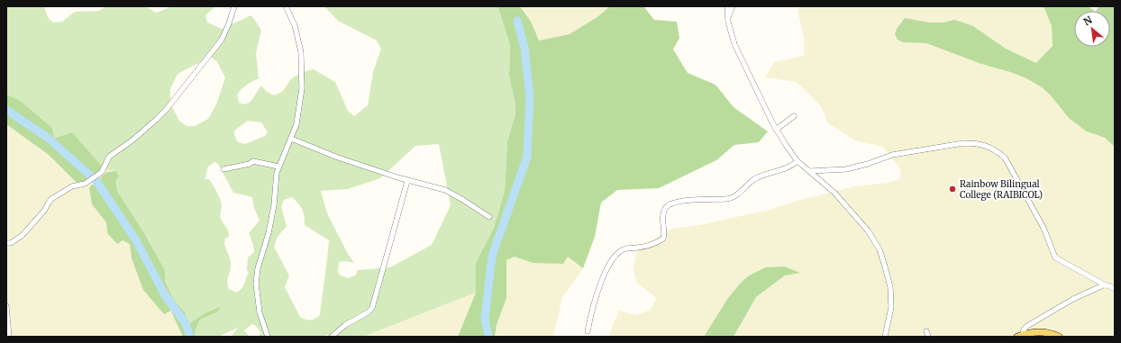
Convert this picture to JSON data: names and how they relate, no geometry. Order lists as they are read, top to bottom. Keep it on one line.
{"places":["Rainbow Bilingual College (RAIBICOL)"],"north":"top left"}
